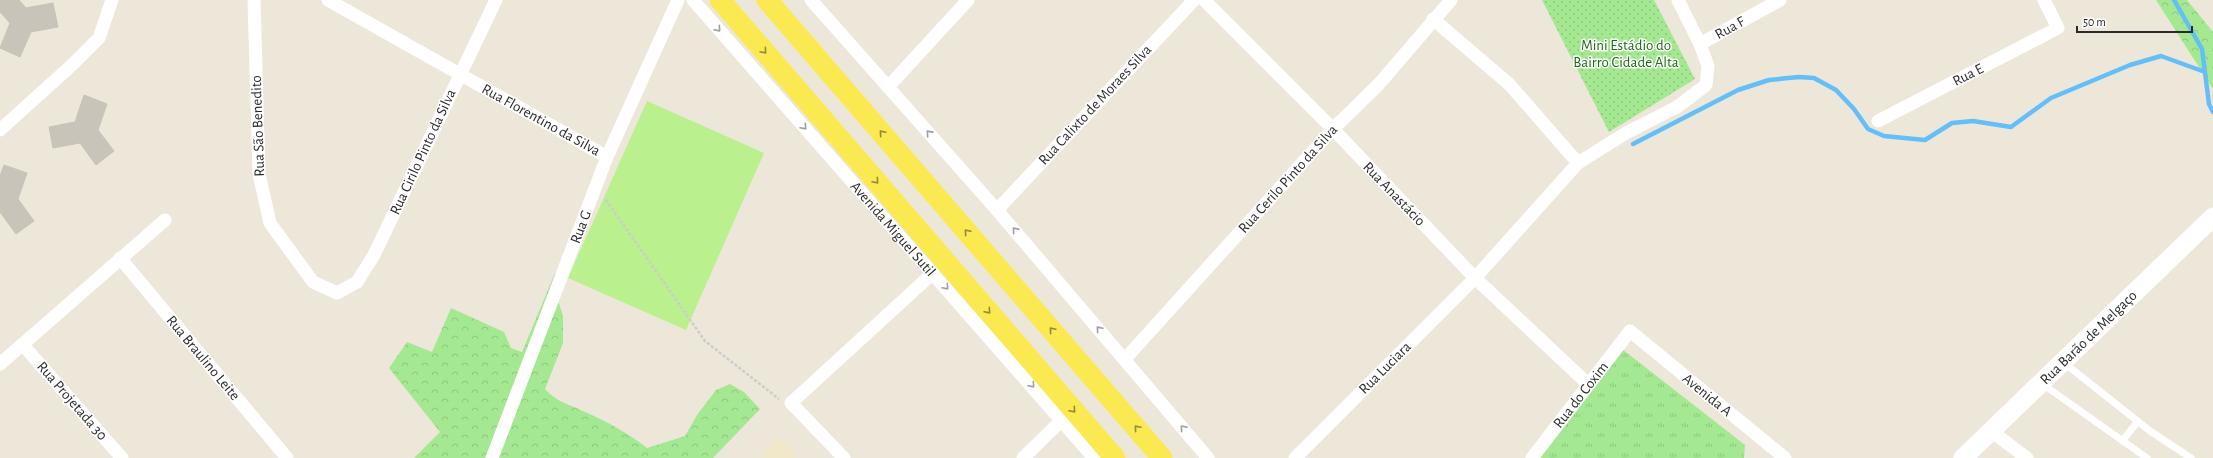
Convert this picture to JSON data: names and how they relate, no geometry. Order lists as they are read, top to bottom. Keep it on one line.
{"streets":{"main road":["Avenida Miguel Sutil"],"street":["Rua F","Rua E","Rua Calixto de Moraes Silva","Rua Florentino da Silva","Rua São Benedito","Rua Cirilo Pinto da Silva","Rua Cerilo Pinto da Silva","Rua Anastácio","Rua G","Rua Barão de Melgaço","Rua Braulino Leite","Rua Luciara","Rua do Coxim","Avenida A","Rua Projetada 30"]},"crossings":[["Rua F","Rua Luciara"],["Rua Florentino da Silva","Rua Cirilo Pinto da Silva"],["Rua Florentino da Silva","Rua G"],["Rua São Benedito","Rua Cirilo Pinto da Silva"],["Rua Cerilo Pinto da Silva","Rua Anastácio"],["Rua Anastácio","Rua Luciara"],["Rua Anastácio","Rua do Coxim"],["Rua do Coxim","Avenida A"]],"parks":["Mini Estádio do Bairro Cidade Alta"],"scale_bar":"50 m"}
